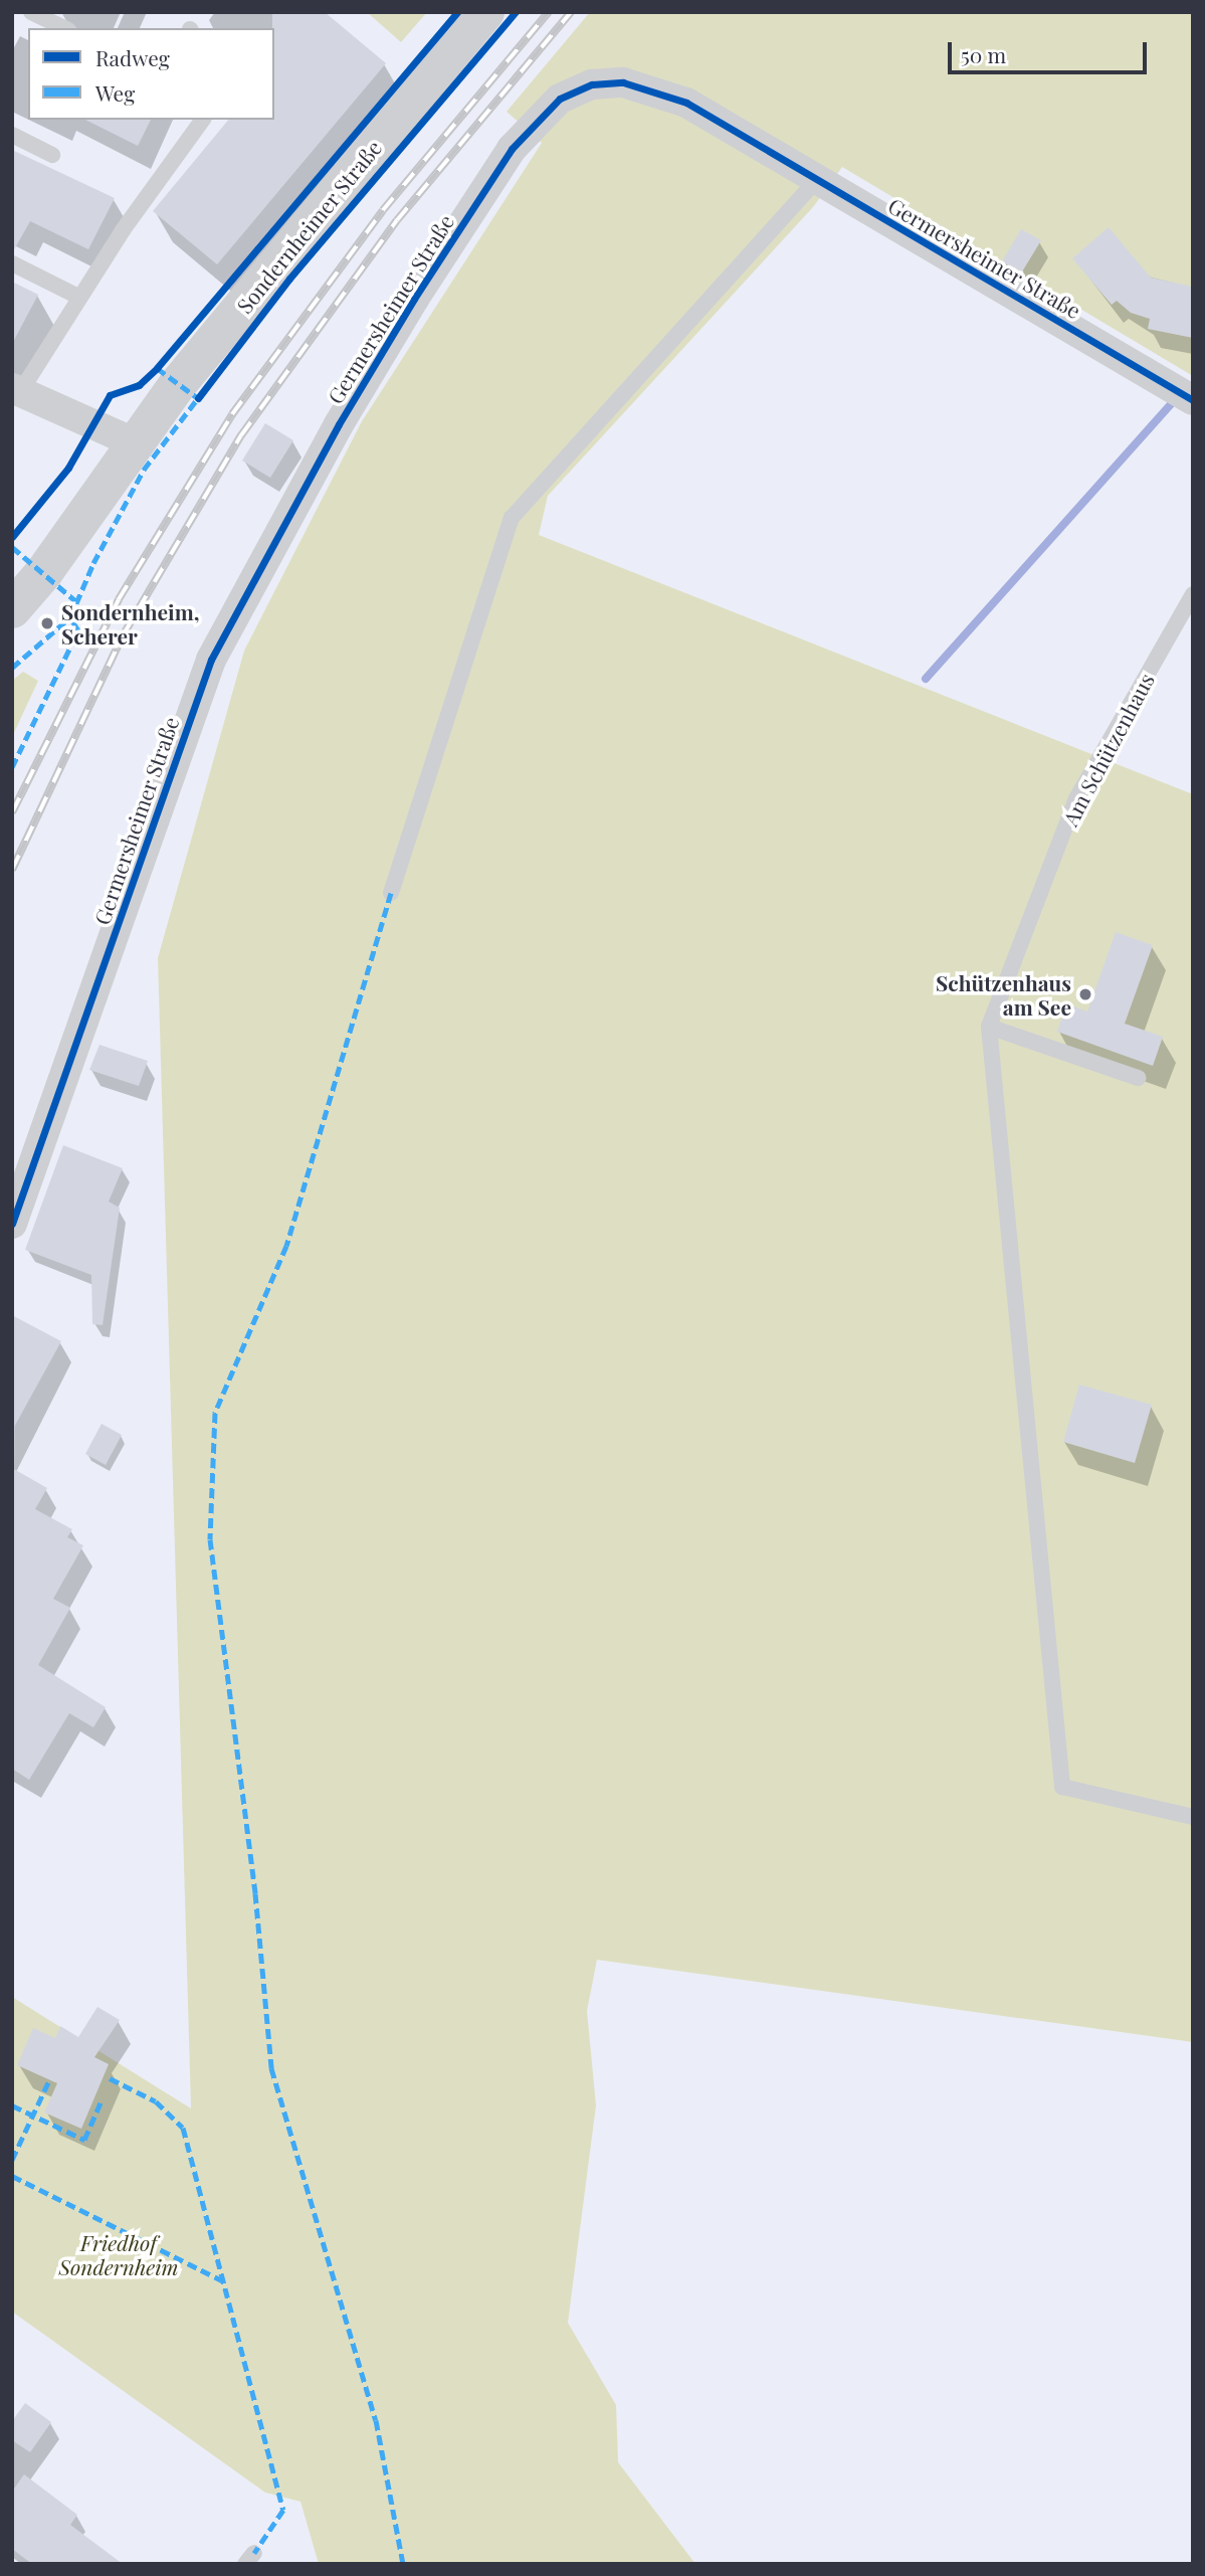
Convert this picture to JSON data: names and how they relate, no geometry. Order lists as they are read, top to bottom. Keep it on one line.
{"streets":{"main road":["Sondernheimer Straße"],"street":["Germersheimer Straße"],"lane":["Am Schützenhaus"]},"parks":["Friedhof Sondernheim"],"places":["Sondernheim, Scherer","Schützenhaus am See"],"legend":["Radweg","Weg"],"scale_bar":"50 m"}
